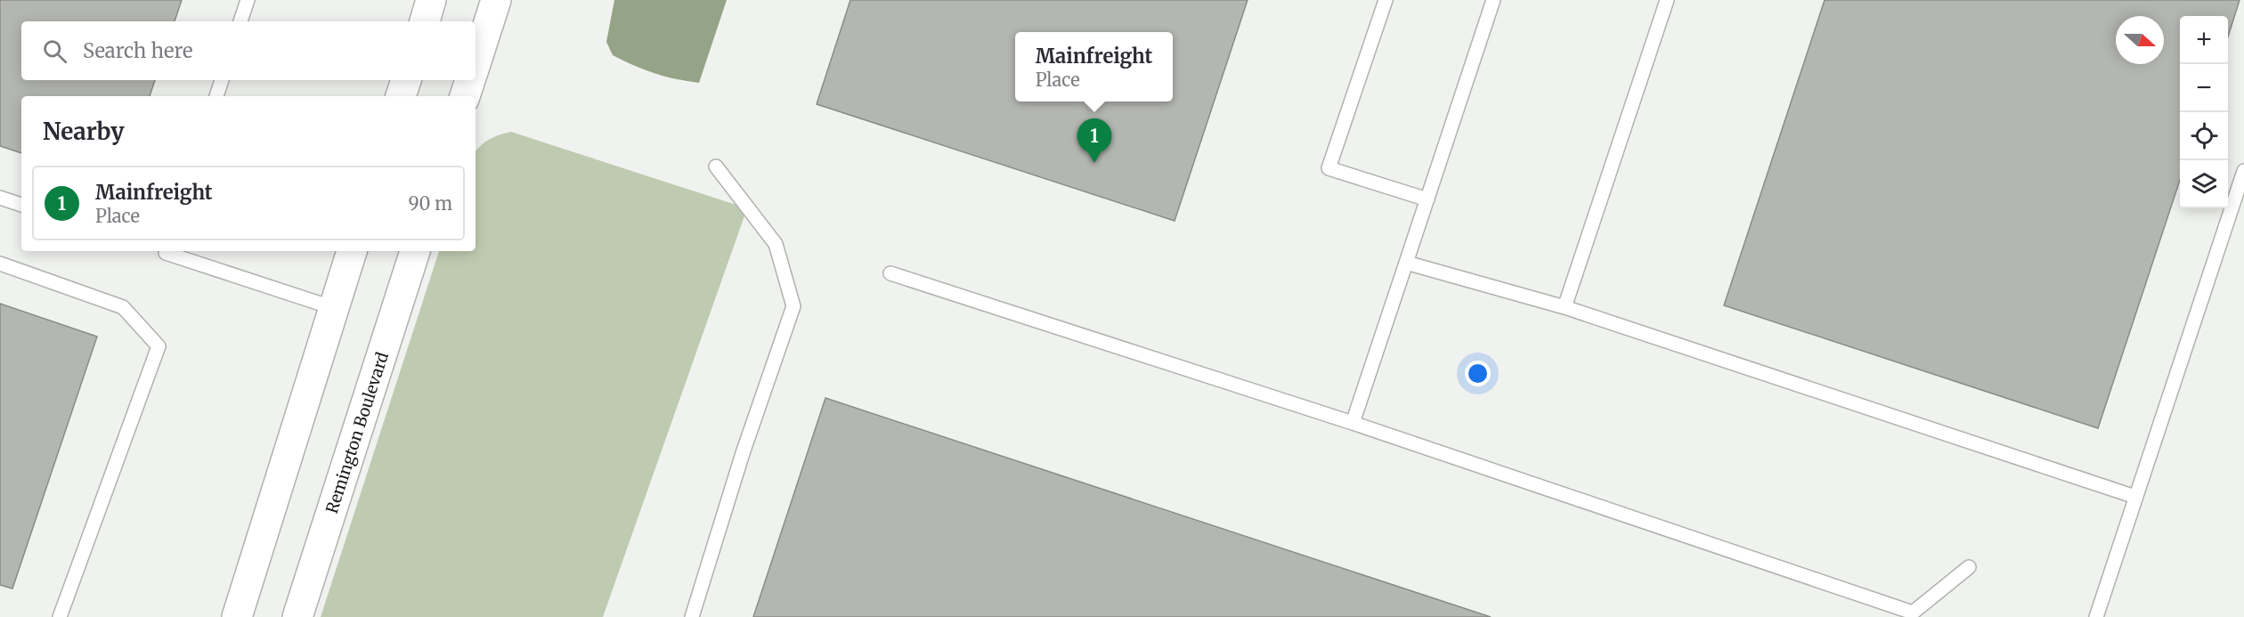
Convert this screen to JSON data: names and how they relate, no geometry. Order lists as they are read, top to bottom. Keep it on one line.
{"streets":{"street":["Remington Boulevard"]},"north":"right","page":{"map_buttons":["+","−"],"search":"Search here","popup":["Mainfreight","Place"],"heading":"Nearby","pins":"1","list":[{"mark":"1","name":"Mainfreight","note":"Place","value":"90 m"}]}}
